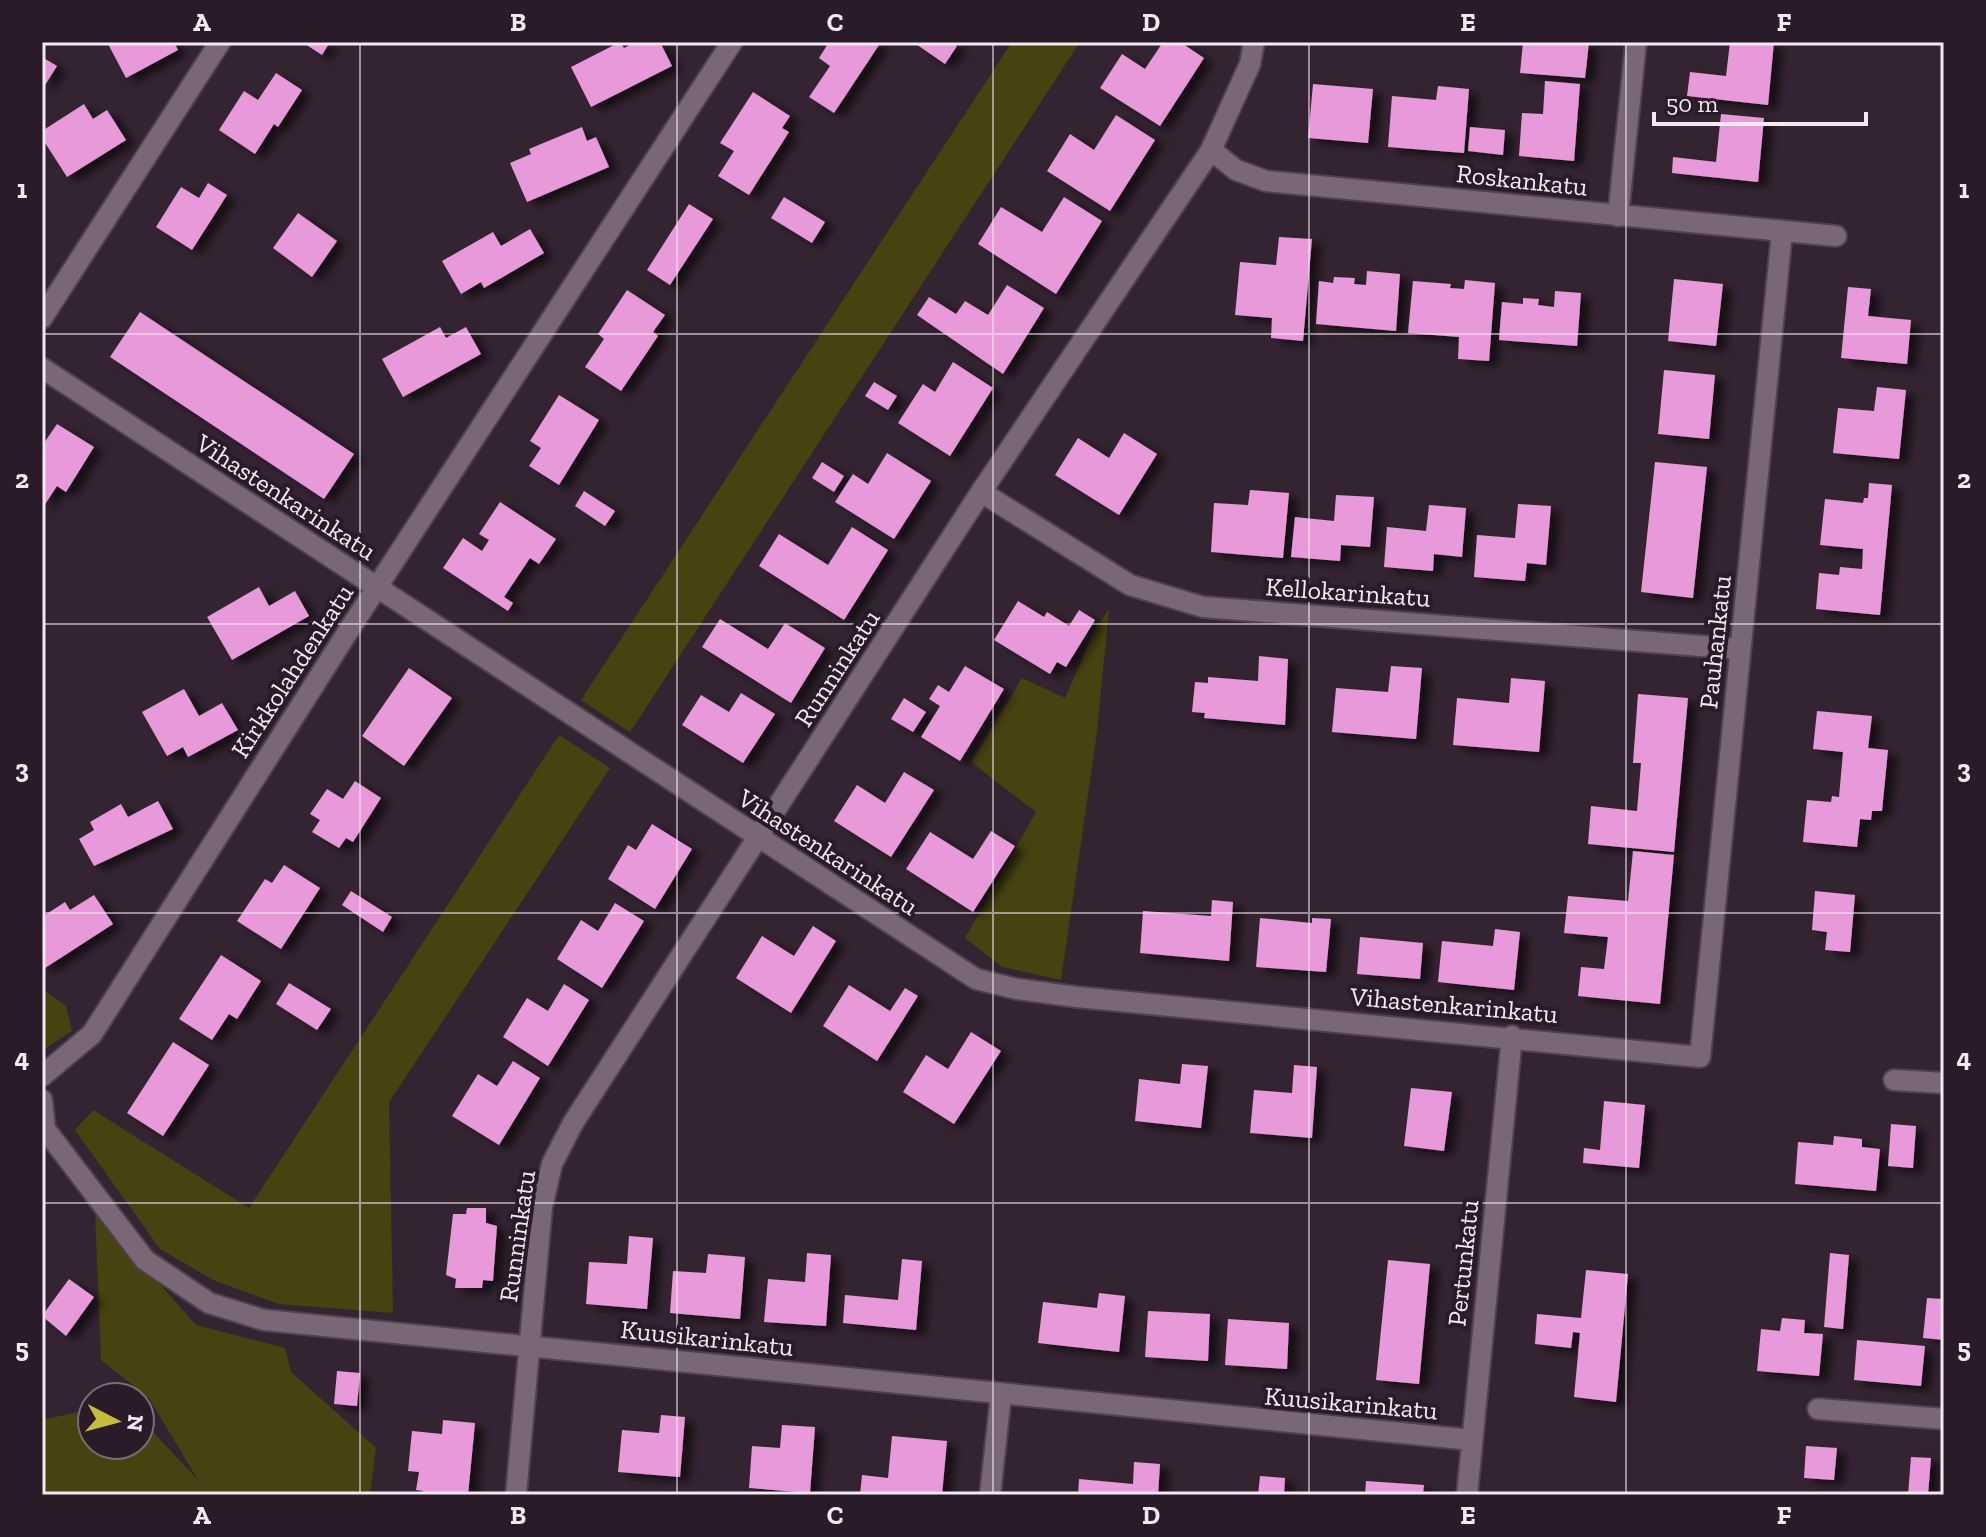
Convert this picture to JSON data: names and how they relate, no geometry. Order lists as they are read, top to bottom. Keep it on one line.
{"streets":{"street":["Roskankatu","Vihastenkarinkatu","Kellokarinkatu","Pauhankatu","Runninkatu","Kirkkolahdenkatu","Pertunkatu","Kuusikarinkatu"]},"crossings":[["Roskankatu","Pauhankatu"],["Roskankatu","Runninkatu"],["Vihastenkarinkatu","Pauhankatu"],["Vihastenkarinkatu","Runninkatu"],["Vihastenkarinkatu","Kirkkolahdenkatu"],["Vihastenkarinkatu","Pertunkatu"],["Kellokarinkatu","Pauhankatu"],["Kellokarinkatu","Runninkatu"],["Runninkatu","Kuusikarinkatu"],["Pertunkatu","Kuusikarinkatu"]],"scale_bar":"50 m","north":"right","grid":{"columns":["A","B","C","D","E","F"],"rows":["1","2","3","4","5"]}}
